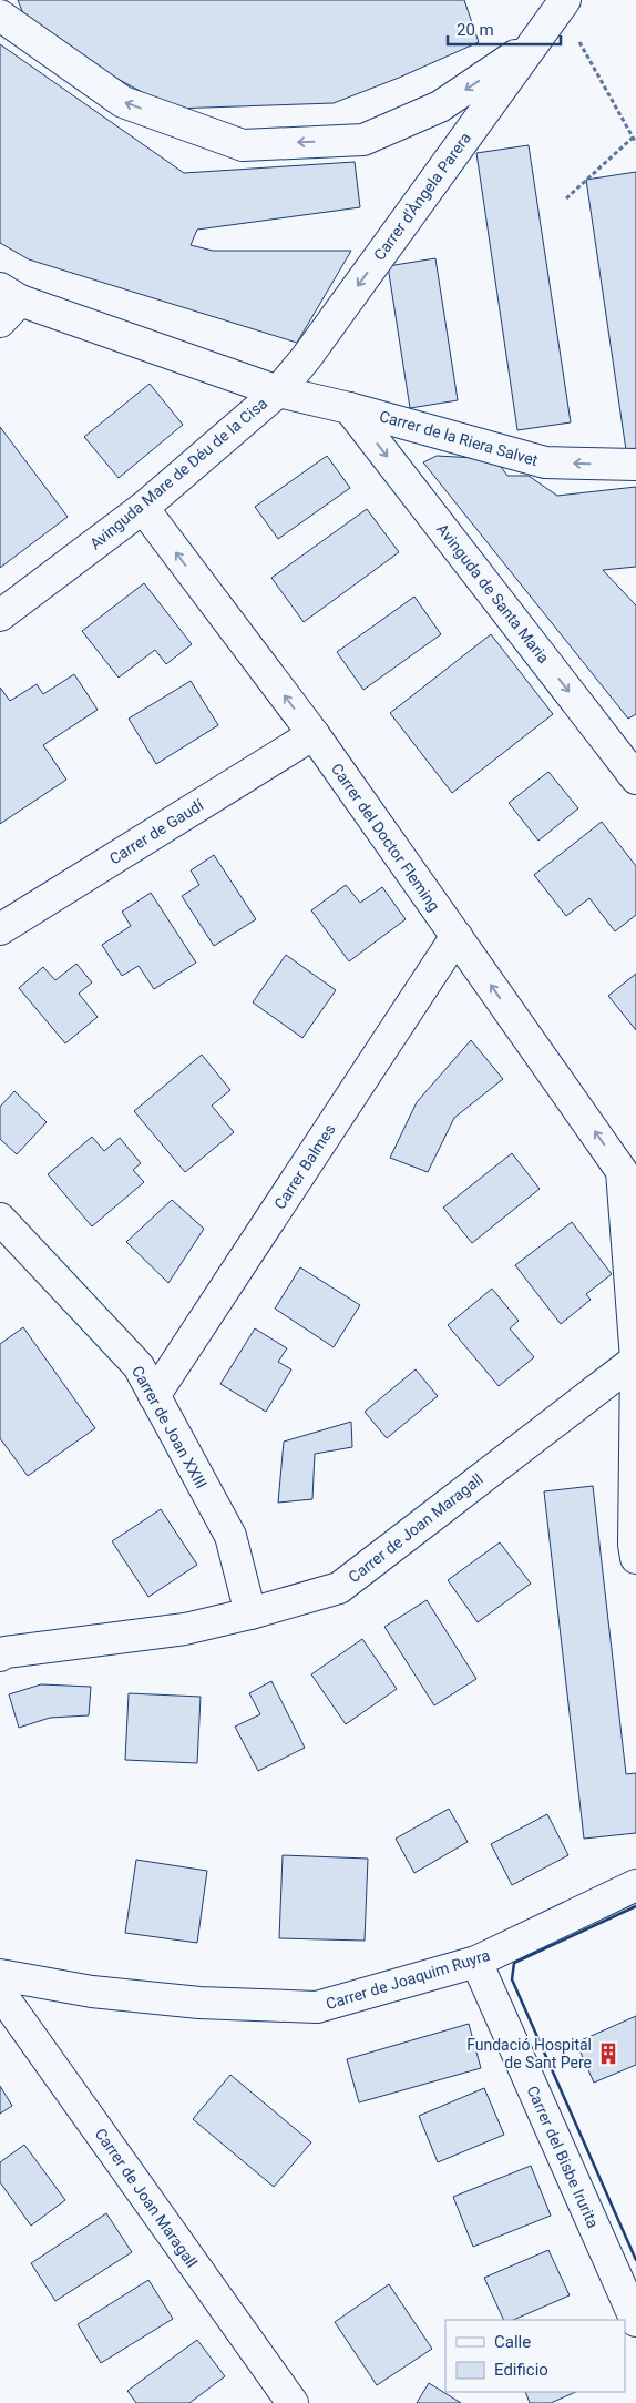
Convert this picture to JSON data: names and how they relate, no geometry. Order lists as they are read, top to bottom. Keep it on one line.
{"streets":{"street":["Carrer d'Àngela Parera","Carrer de la Riera Salvet","Avinguda Mare de Déu de la Cisa","Avinguda de Santa Maria","Carrer de Gaudí","Carrer del Doctor Fleming","Carrer Balmes","Carrer de Joan XXIII","Carrer de Joan Maragall","Carrer de Joaquim Ruyra","Carrer del Bisbe Irurita"]},"crossings":[["Carrer d'Àngela Parera","Carrer de la Riera Salvet"],["Carrer d'Àngela Parera","Avinguda Mare de Déu de la Cisa"],["Carrer de la Riera Salvet","Avinguda Mare de Déu de la Cisa"],["Carrer de la Riera Salvet","Avinguda de Santa Maria"],["Avinguda Mare de Déu de la Cisa","Carrer del Doctor Fleming"],["Carrer de Gaudí","Carrer del Doctor Fleming"],["Carrer del Doctor Fleming","Carrer Balmes"],["Carrer del Doctor Fleming","Carrer de Joan Maragall"],["Carrer Balmes","Carrer de Joan XXIII"],["Carrer de Joan XXIII","Carrer de Joan Maragall"],["Carrer de Joaquim Ruyra","Carrer del Bisbe Irurita"]],"one_way":["Carrer d'Àngela Parera","Carrer de la Riera Salvet","Avinguda de Santa Maria","Carrer del Doctor Fleming"],"places":{"building":["Fundació Hospital de Sant Pere"]},"legend":["Calle","Edificio"],"scale_bar":"20 m"}
